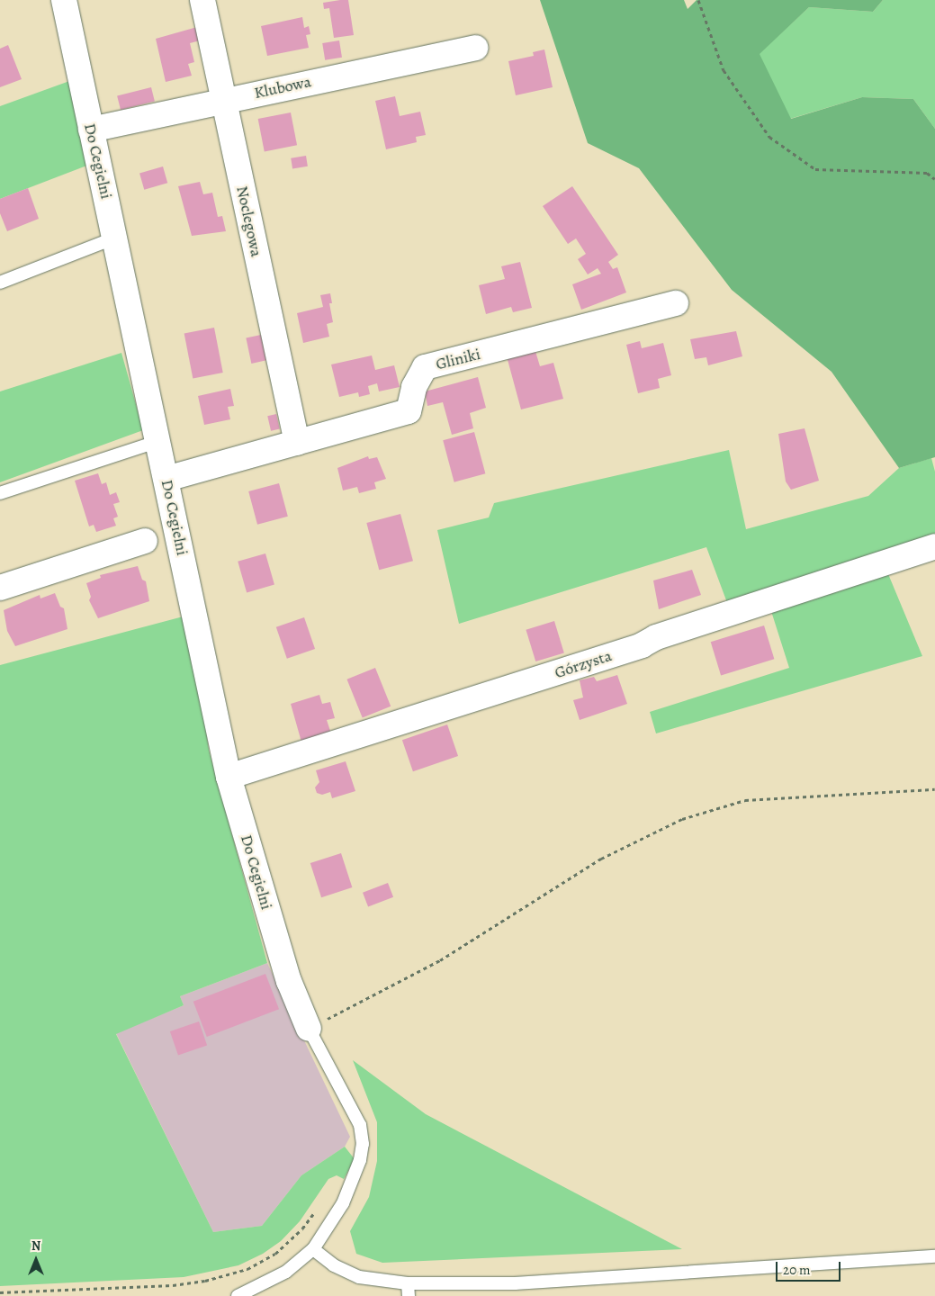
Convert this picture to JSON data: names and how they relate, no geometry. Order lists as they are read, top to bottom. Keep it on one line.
{"streets":{"street":["Klubowa","Do Cegielni","Noclegowa","Gliniki","Górzysta"]},"crossings":[["Klubowa","Do Cegielni"],["Klubowa","Noclegowa"],["Do Cegielni","Gliniki"],["Do Cegielni","Górzysta"],["Noclegowa","Gliniki"]],"scale_bar":"20 m","north":"top"}
